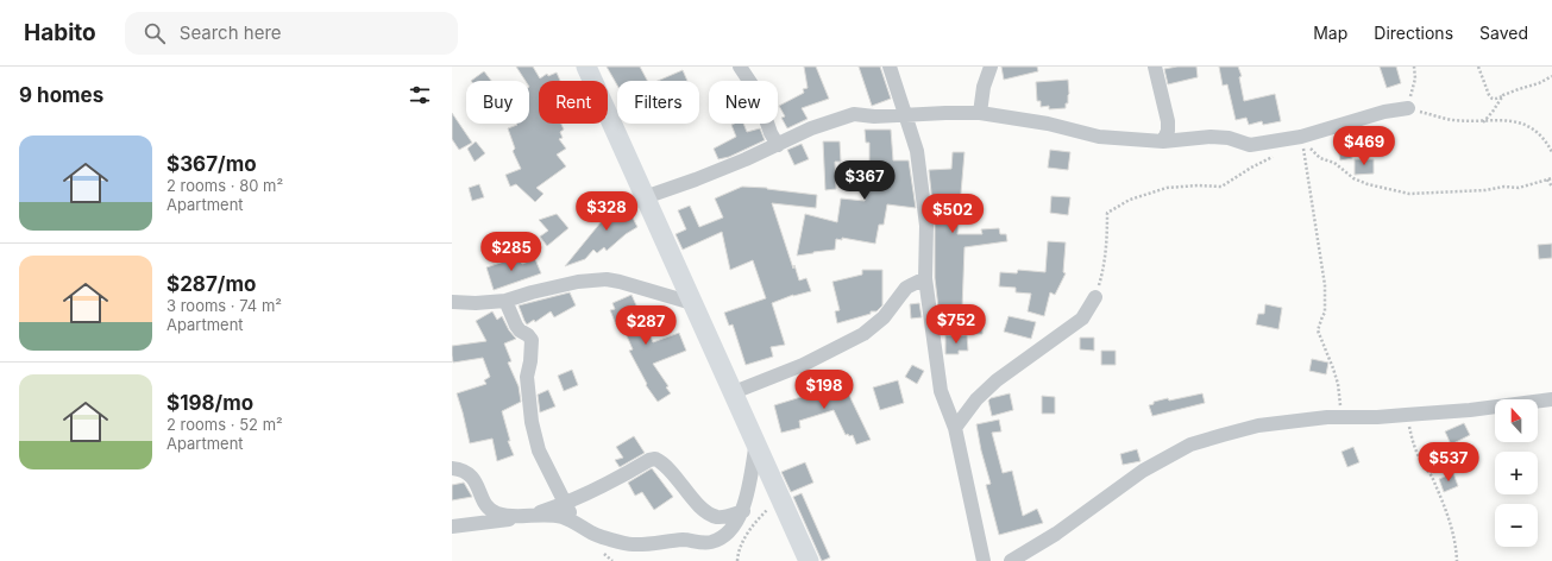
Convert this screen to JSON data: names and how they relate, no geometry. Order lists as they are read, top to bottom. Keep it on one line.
{"north":"top","page":{"header":"Habito","search":"Search here","nav":["Map","Directions","Saved"],"heading":"9 homes","chip":["Buy","Rent","Filters","New"],"list":[{"name":"$367/mo","note":"2 rooms · 80 m² · Apartment"},{"name":"$287/mo","note":"3 rooms · 74 m² · Apartment"},{"name":"$198/mo","note":"2 rooms · 52 m² · Apartment"}],"price":["$469","$367","$328","$502","$285","$752","$287","$198","$537"],"map_buttons":["+","−"]}}
